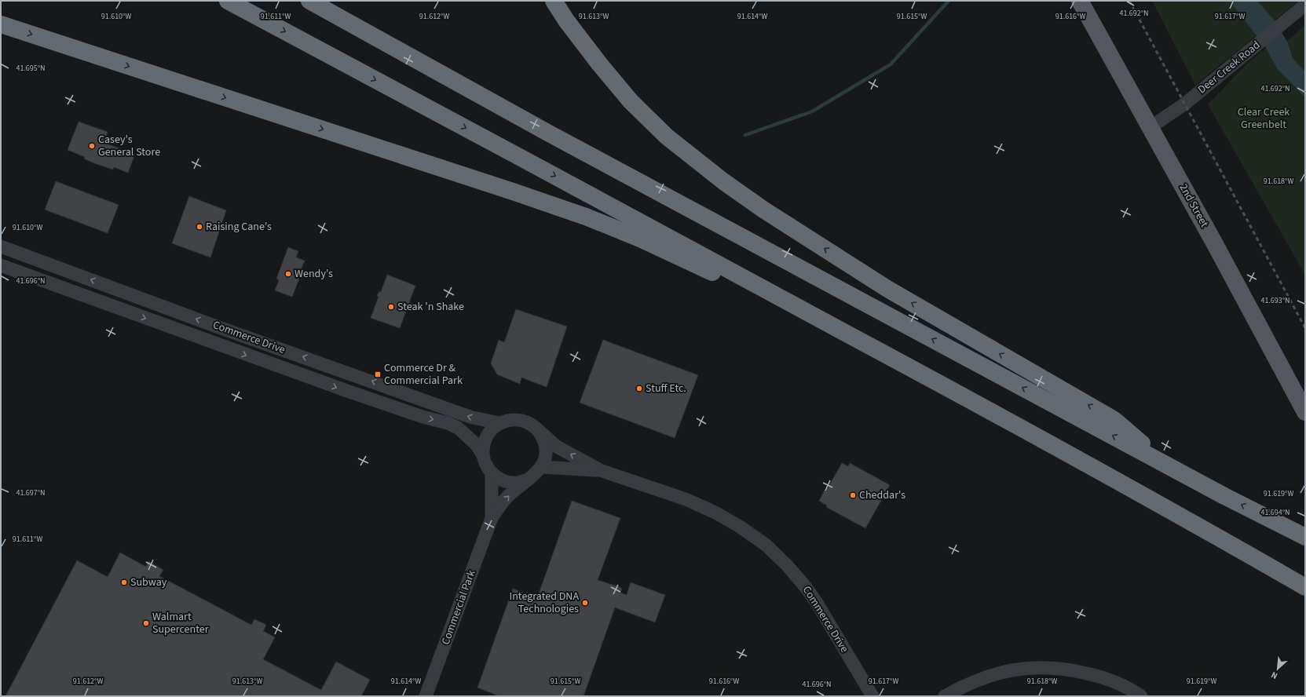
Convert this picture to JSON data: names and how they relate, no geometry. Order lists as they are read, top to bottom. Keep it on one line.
{"streets":{"main road":["2nd Street"],"street":["Deer Creek Road","Commerce Drive","Commercial Park"]},"crossings":[["Deer Creek Road","2nd Street"]],"parks":["Clear Creek Greenbelt"],"places":{"other":["Casey's General Store","Raising Cane's","Wendy's","Steak 'n Shake","Stuff Etc.","Cheddar's","Subway","Integrated DNA Technologies","Walmart Supercenter"],"transit":["Commerce Dr & Commercial Park"]},"north":"bottom left","coordinates":["41.692°N","91.610°W","91.611°W","91.612°W","91.613°W","91.614°W","91.615°W","91.616°W","91.617°W","41.695°N","91.618°W","41.696°N","41.693°N","41.697°N","91.619°W","41.694°N"]}
